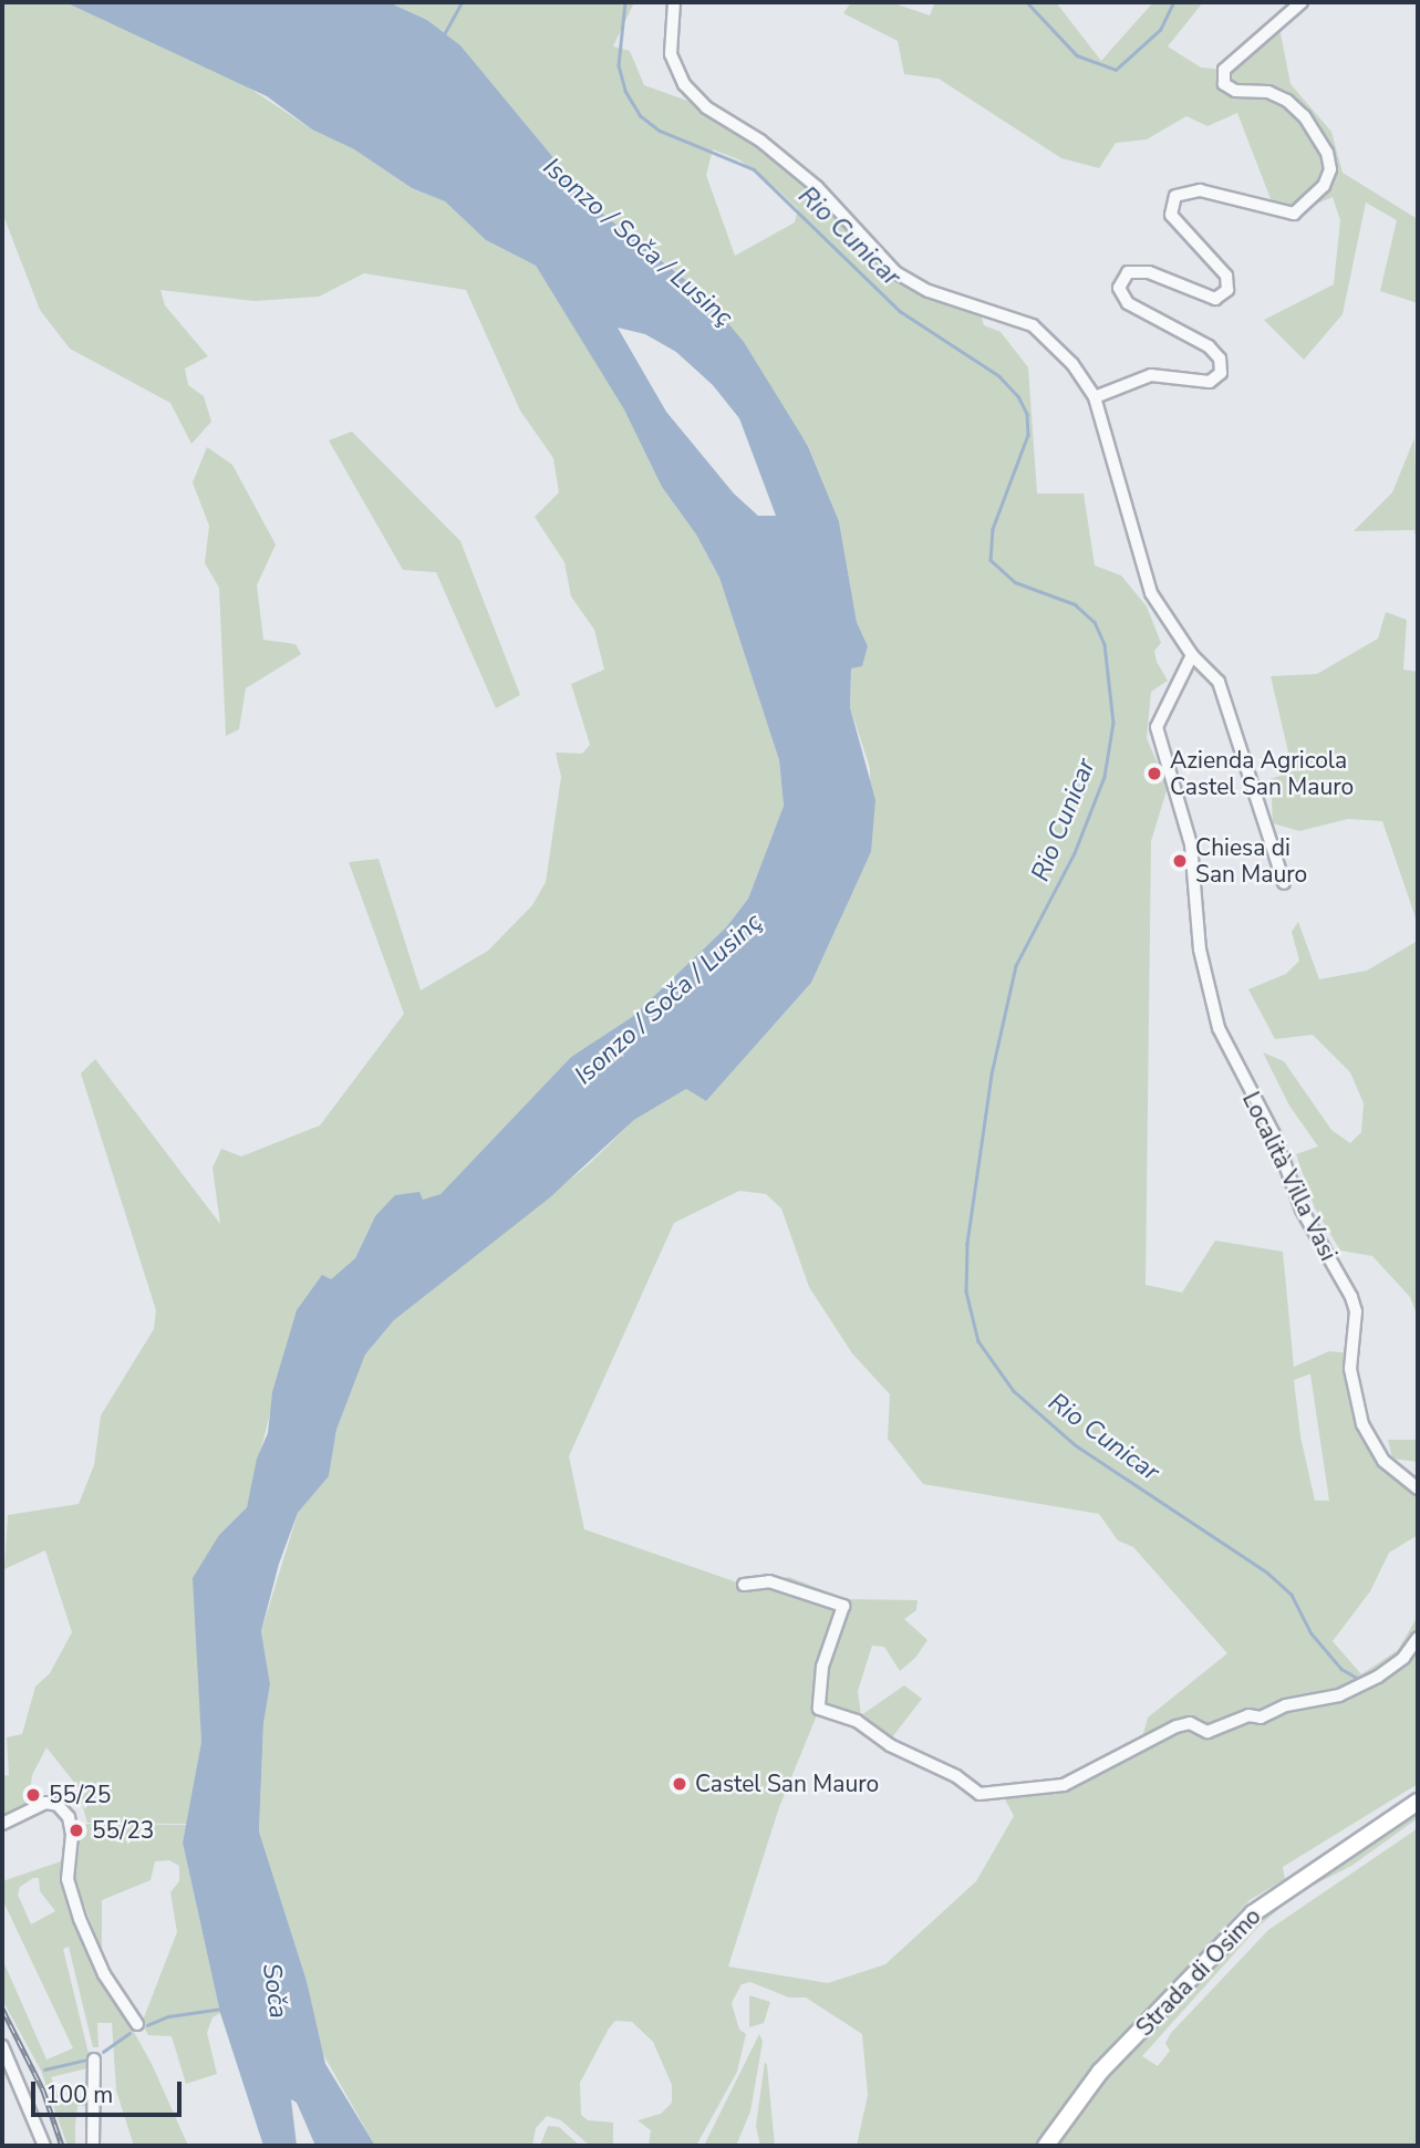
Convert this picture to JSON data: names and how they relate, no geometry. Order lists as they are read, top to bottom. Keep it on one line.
{"streets":{"main road":["Strada di Osimo"],"street":["Località Villa Vasi"]},"water":["Rio Cunicar","Isonzo / Soča / Lusinç","Soča"],"places":["Azienda Agricola Castel San Mauro","Chiesa di San Mauro","Castel San Mauro","55/25","55/23"],"scale_bar":"100 m"}
